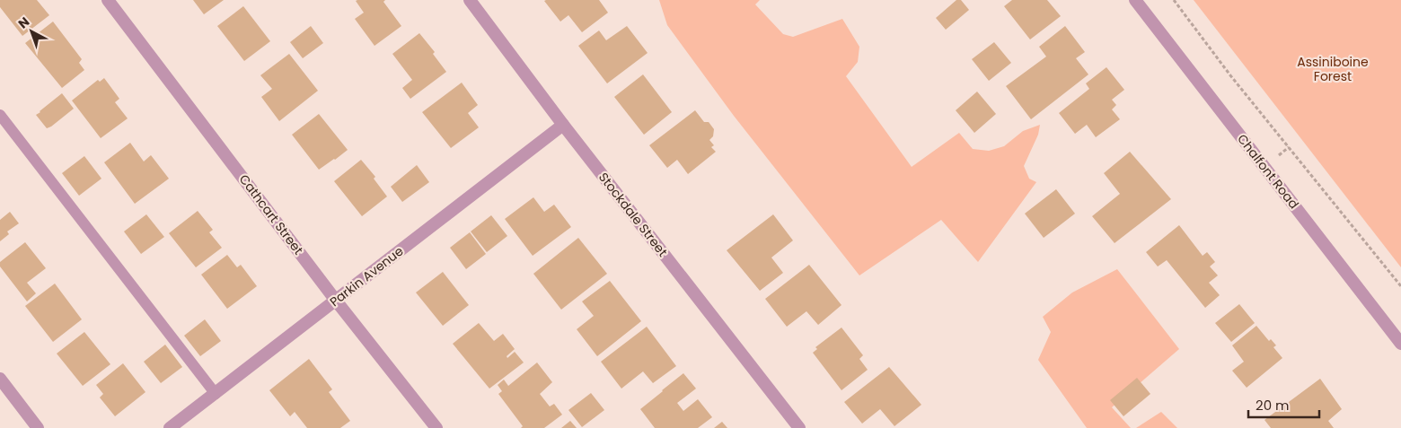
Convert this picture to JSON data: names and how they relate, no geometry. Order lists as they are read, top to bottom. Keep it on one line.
{"streets":{"street":["Chalfont Road","Cathcart Street","Stockdale Street","Parkin Avenue"]},"crossings":[["Cathcart Street","Parkin Avenue"],["Stockdale Street","Parkin Avenue"]],"parks":["Assiniboine Forest"],"scale_bar":"20 m","north":"top left"}
